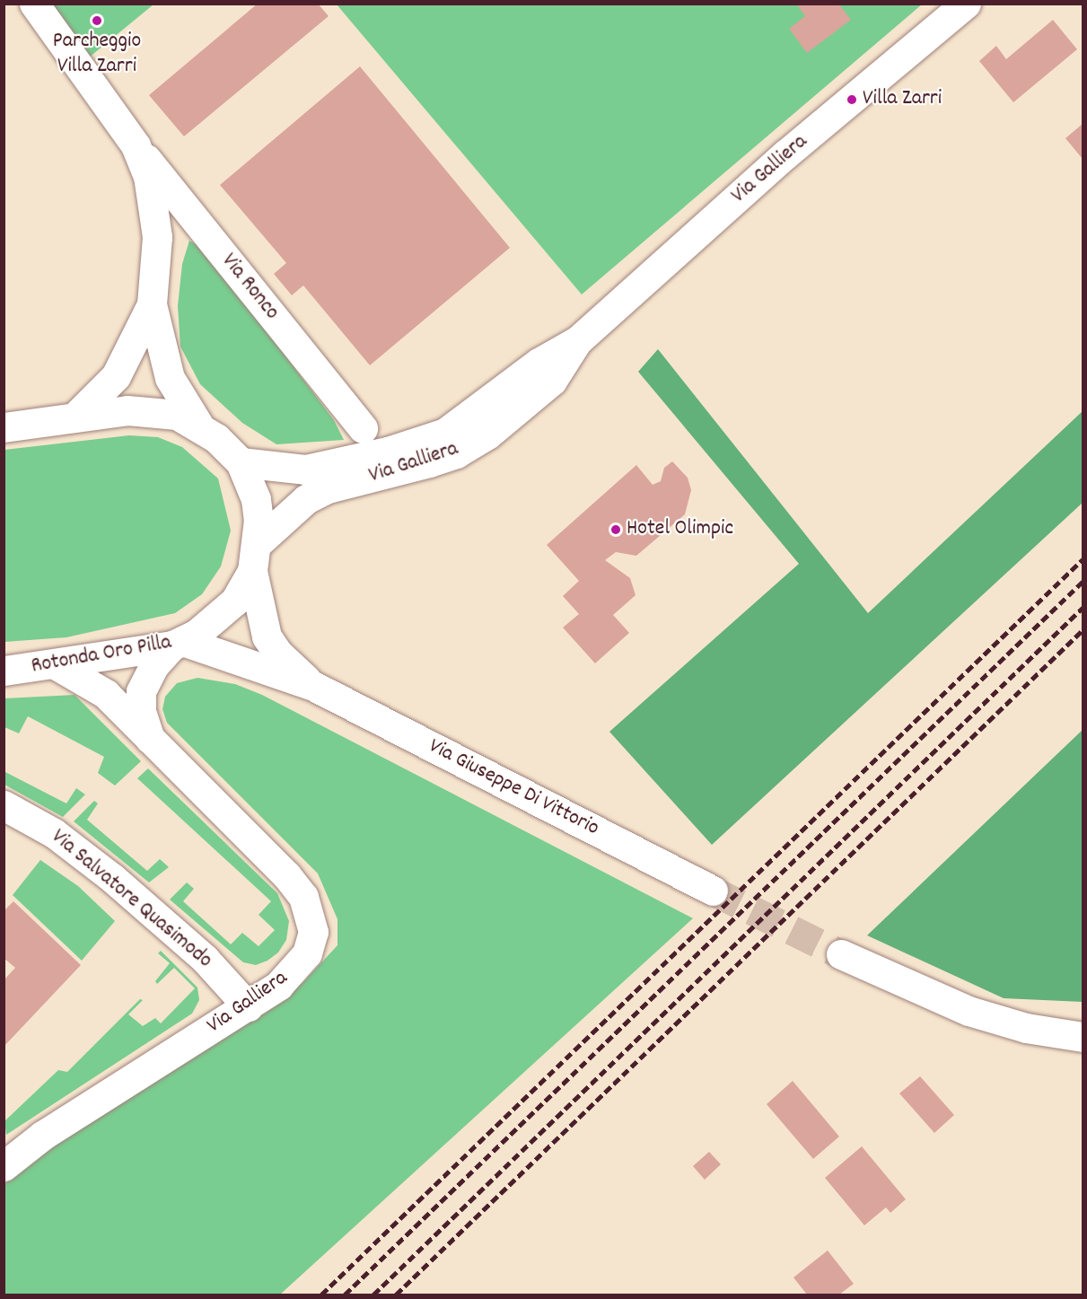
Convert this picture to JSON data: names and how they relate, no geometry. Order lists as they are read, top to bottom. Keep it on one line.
{"streets":{"street":["Via Galliera","Via Ronco","Rotonda Oro Pilla","Via Giuseppe Di Vittorio","Via Salvatore Quasimodo"]},"crossings":[["Via Galliera","Rotonda Oro Pilla"],["Via Galliera","Via Giuseppe Di Vittorio"],["Via Galliera","Via Salvatore Quasimodo"],["Via Ronco","Rotonda Oro Pilla"],["Rotonda Oro Pilla","Via Giuseppe Di Vittorio"]],"places":["Parcheggio Villa Zarri","Villa Zarri","Hotel Olimpic"]}
